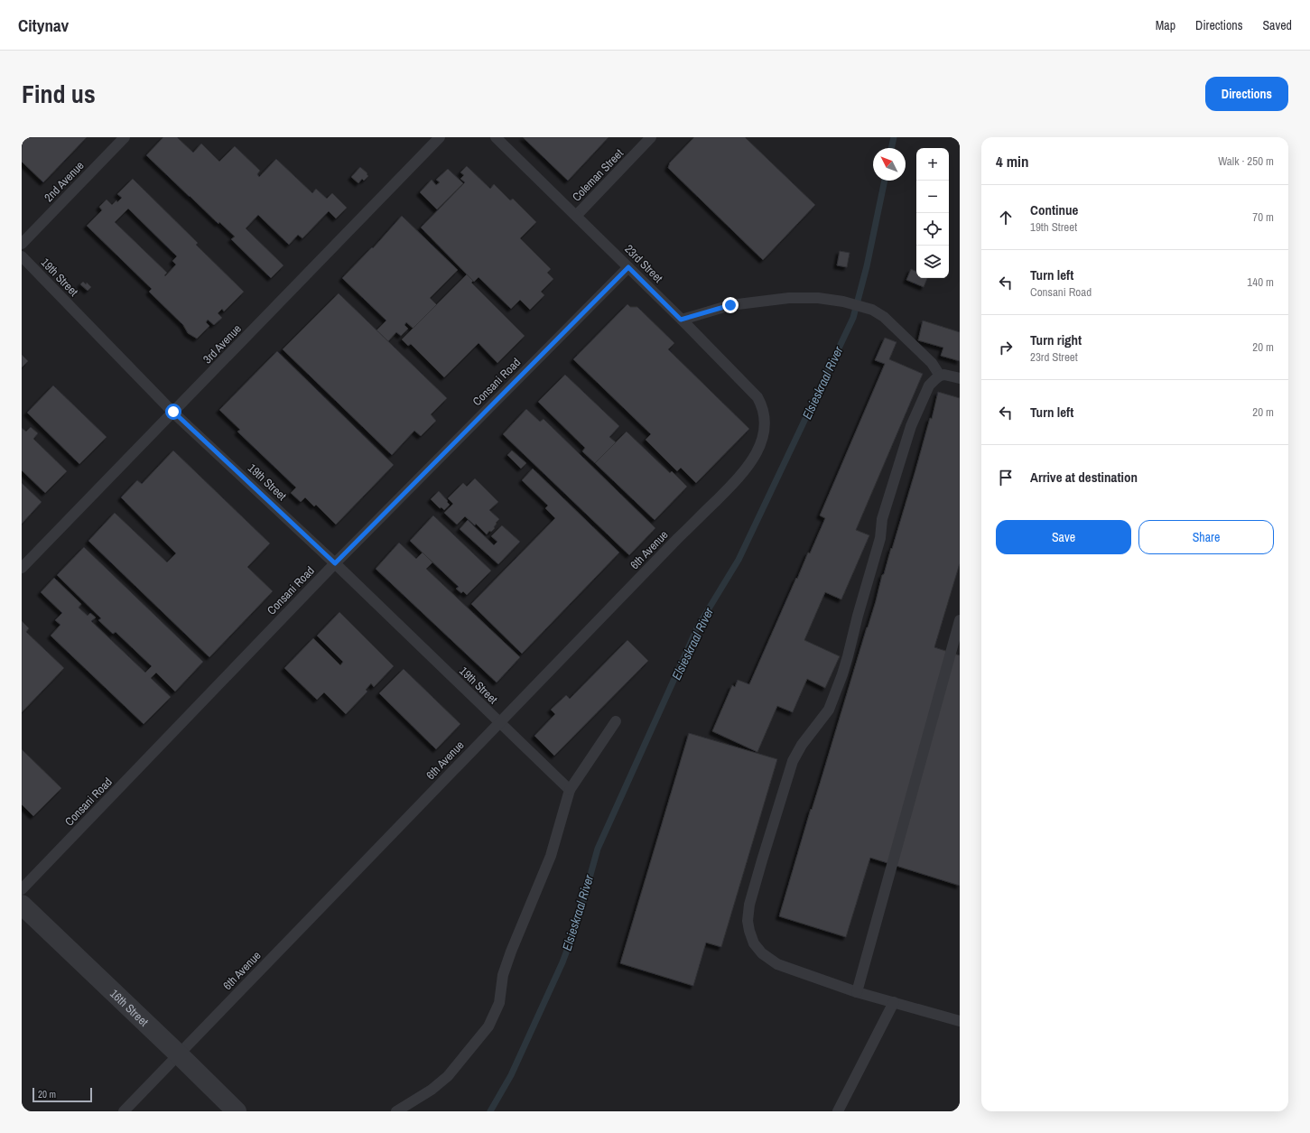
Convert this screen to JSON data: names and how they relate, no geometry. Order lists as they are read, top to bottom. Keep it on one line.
{"streets":{"street":["16th Street"],"lane":["Coleman Street","2nd Avenue","23rd Street","19th Street","3rd Avenue","Consani Road","6th Avenue"]},"crossings":[["Coleman Street","23rd Street"],["23rd Street","Consani Road"],["23rd Street","6th Avenue"],["19th Street","3rd Avenue"],["19th Street","Consani Road"],["19th Street","6th Avenue"],["6th Avenue","16th Street"]],"water":["Elsieskraal River"],"scale_bar":"20 m","north":"top left","page":{"header":"Citynav","nav":["Map","Directions","Saved"],"title":"Find us","buttons":["Directions",["Save","Share"]],"heading":["4 min","Walk · 250 m"],"map_buttons":["+","−"],"list":[["Continue","19th Street","70 m"],["Turn left","Consani Road","140 m"],["Turn right","23rd Street","20 m"],["Turn left","20 m"],"Arrive at destination"],"scale":"20 m"}}
